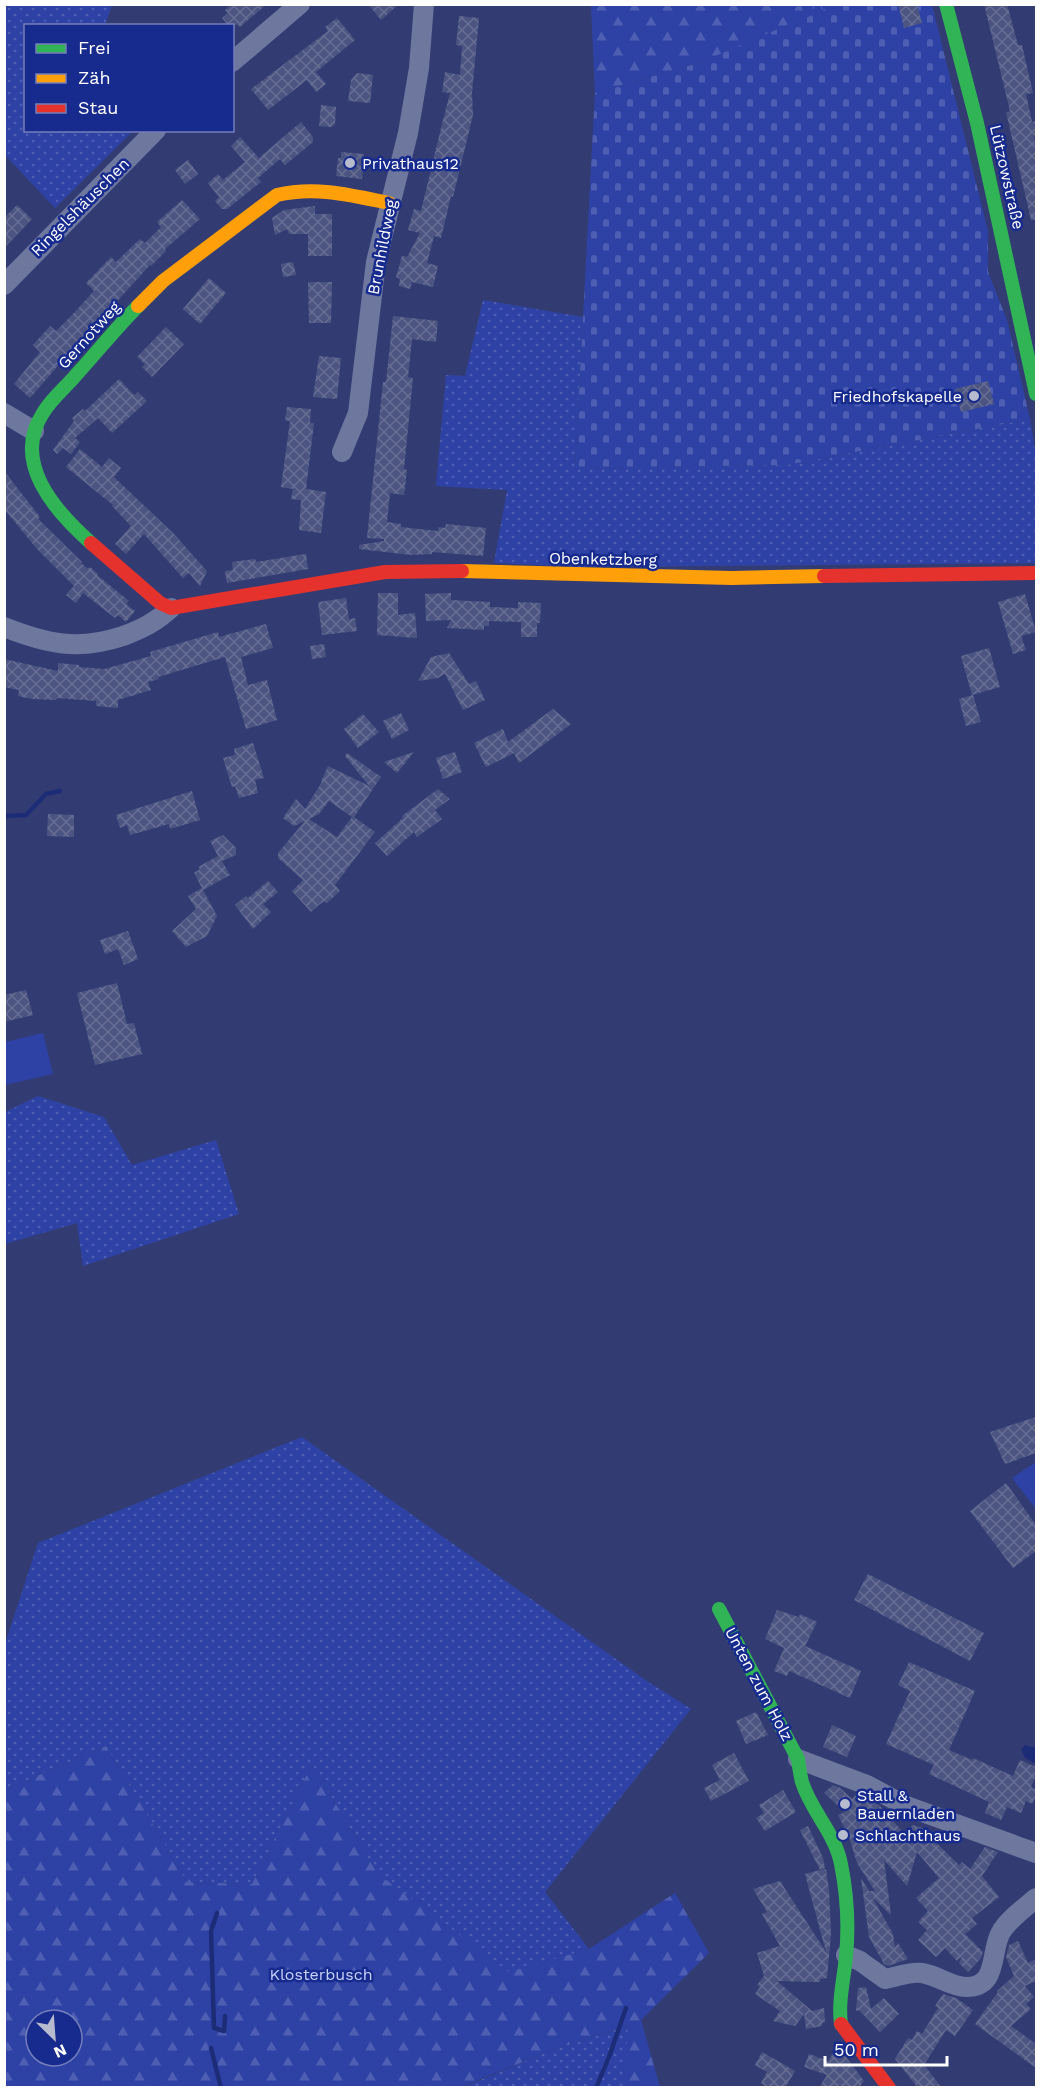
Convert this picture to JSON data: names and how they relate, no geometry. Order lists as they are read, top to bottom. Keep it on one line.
{"streets":{"street":["Lützowstraße","Ringelshäuschen","Brunhildweg","Gernotweg","Obenketzberg","Unten zum Holz"]},"crossings":[["Brunhildweg","Gernotweg"],["Gernotweg","Obenketzberg"]],"parks":["Klosterbusch"],"places":["Privathaus12","Friedhofskapelle","Stall & Bauernladen","Schlachthaus"],"legend":["Frei","Zäh","Stau"],"scale_bar":"50 m","north":"bottom right"}
